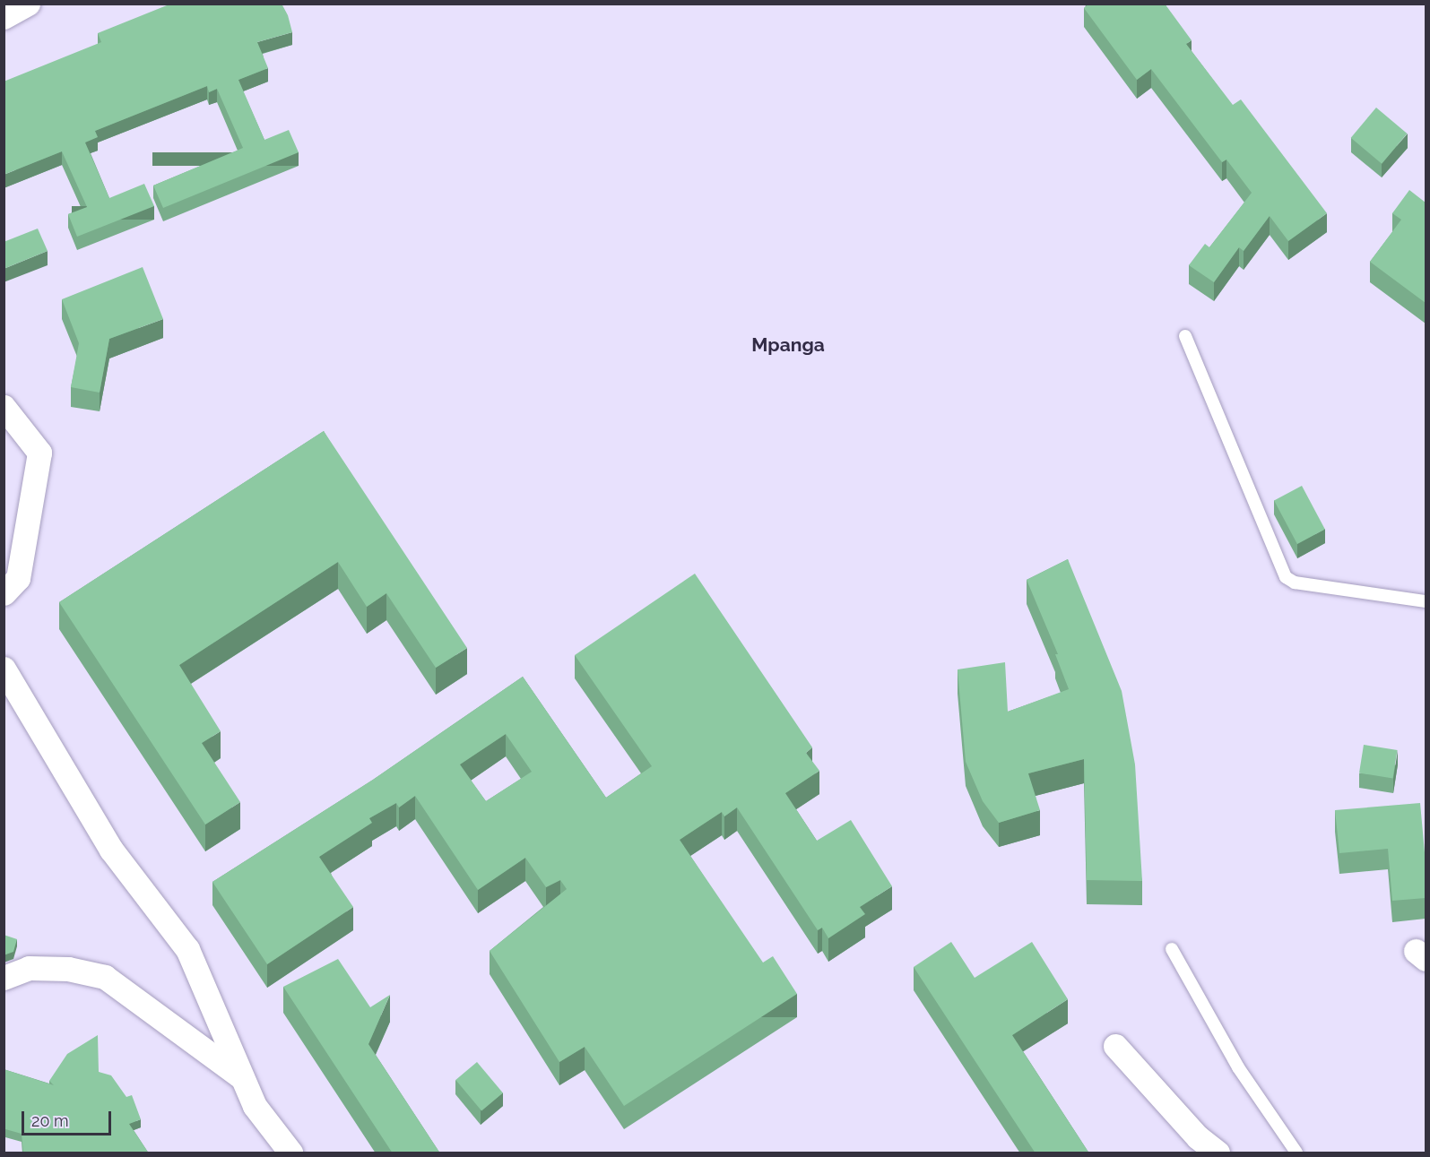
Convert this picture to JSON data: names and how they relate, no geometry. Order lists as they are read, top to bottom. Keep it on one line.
{"districts":["Mpanga"],"scale_bar":"20 m"}
